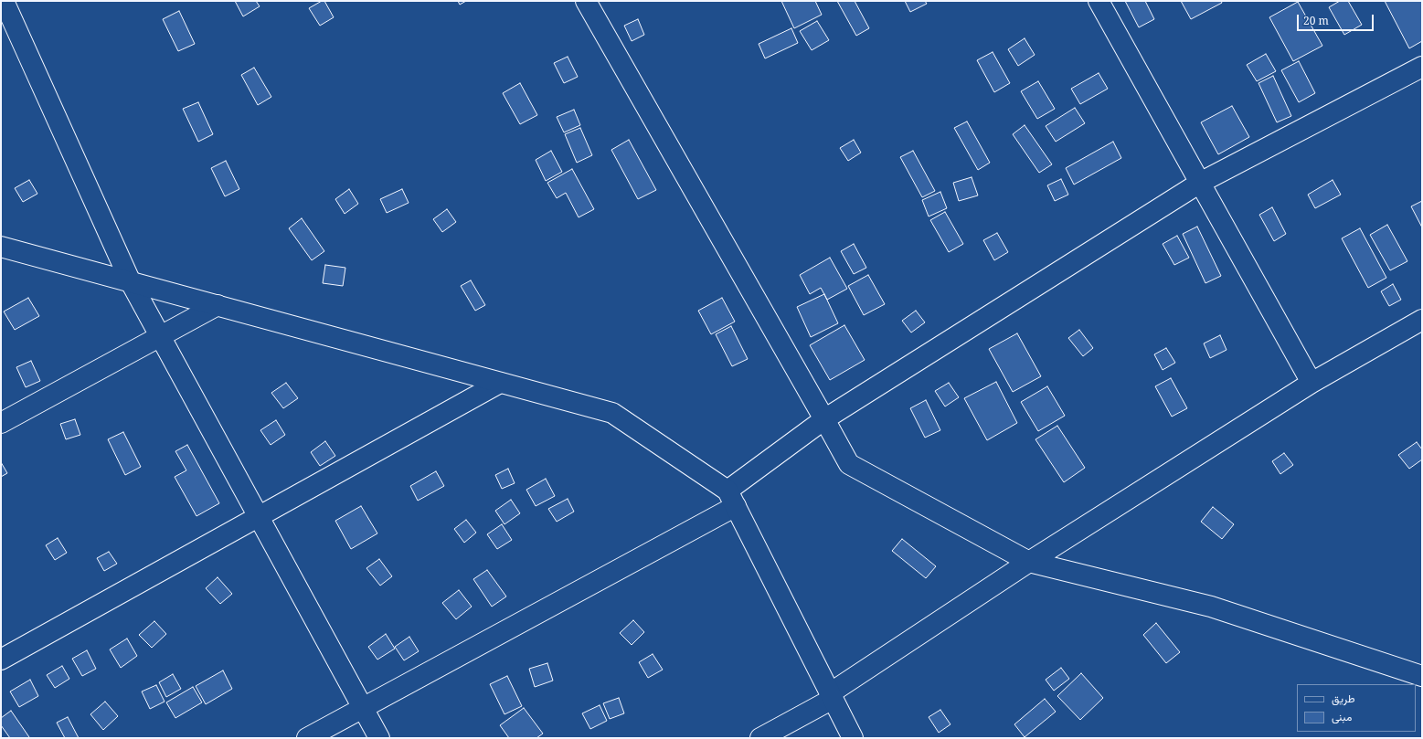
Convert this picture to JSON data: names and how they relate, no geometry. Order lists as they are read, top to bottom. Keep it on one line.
{"legend":["طريق","مبنى"],"scale_bar":"20 m"}
